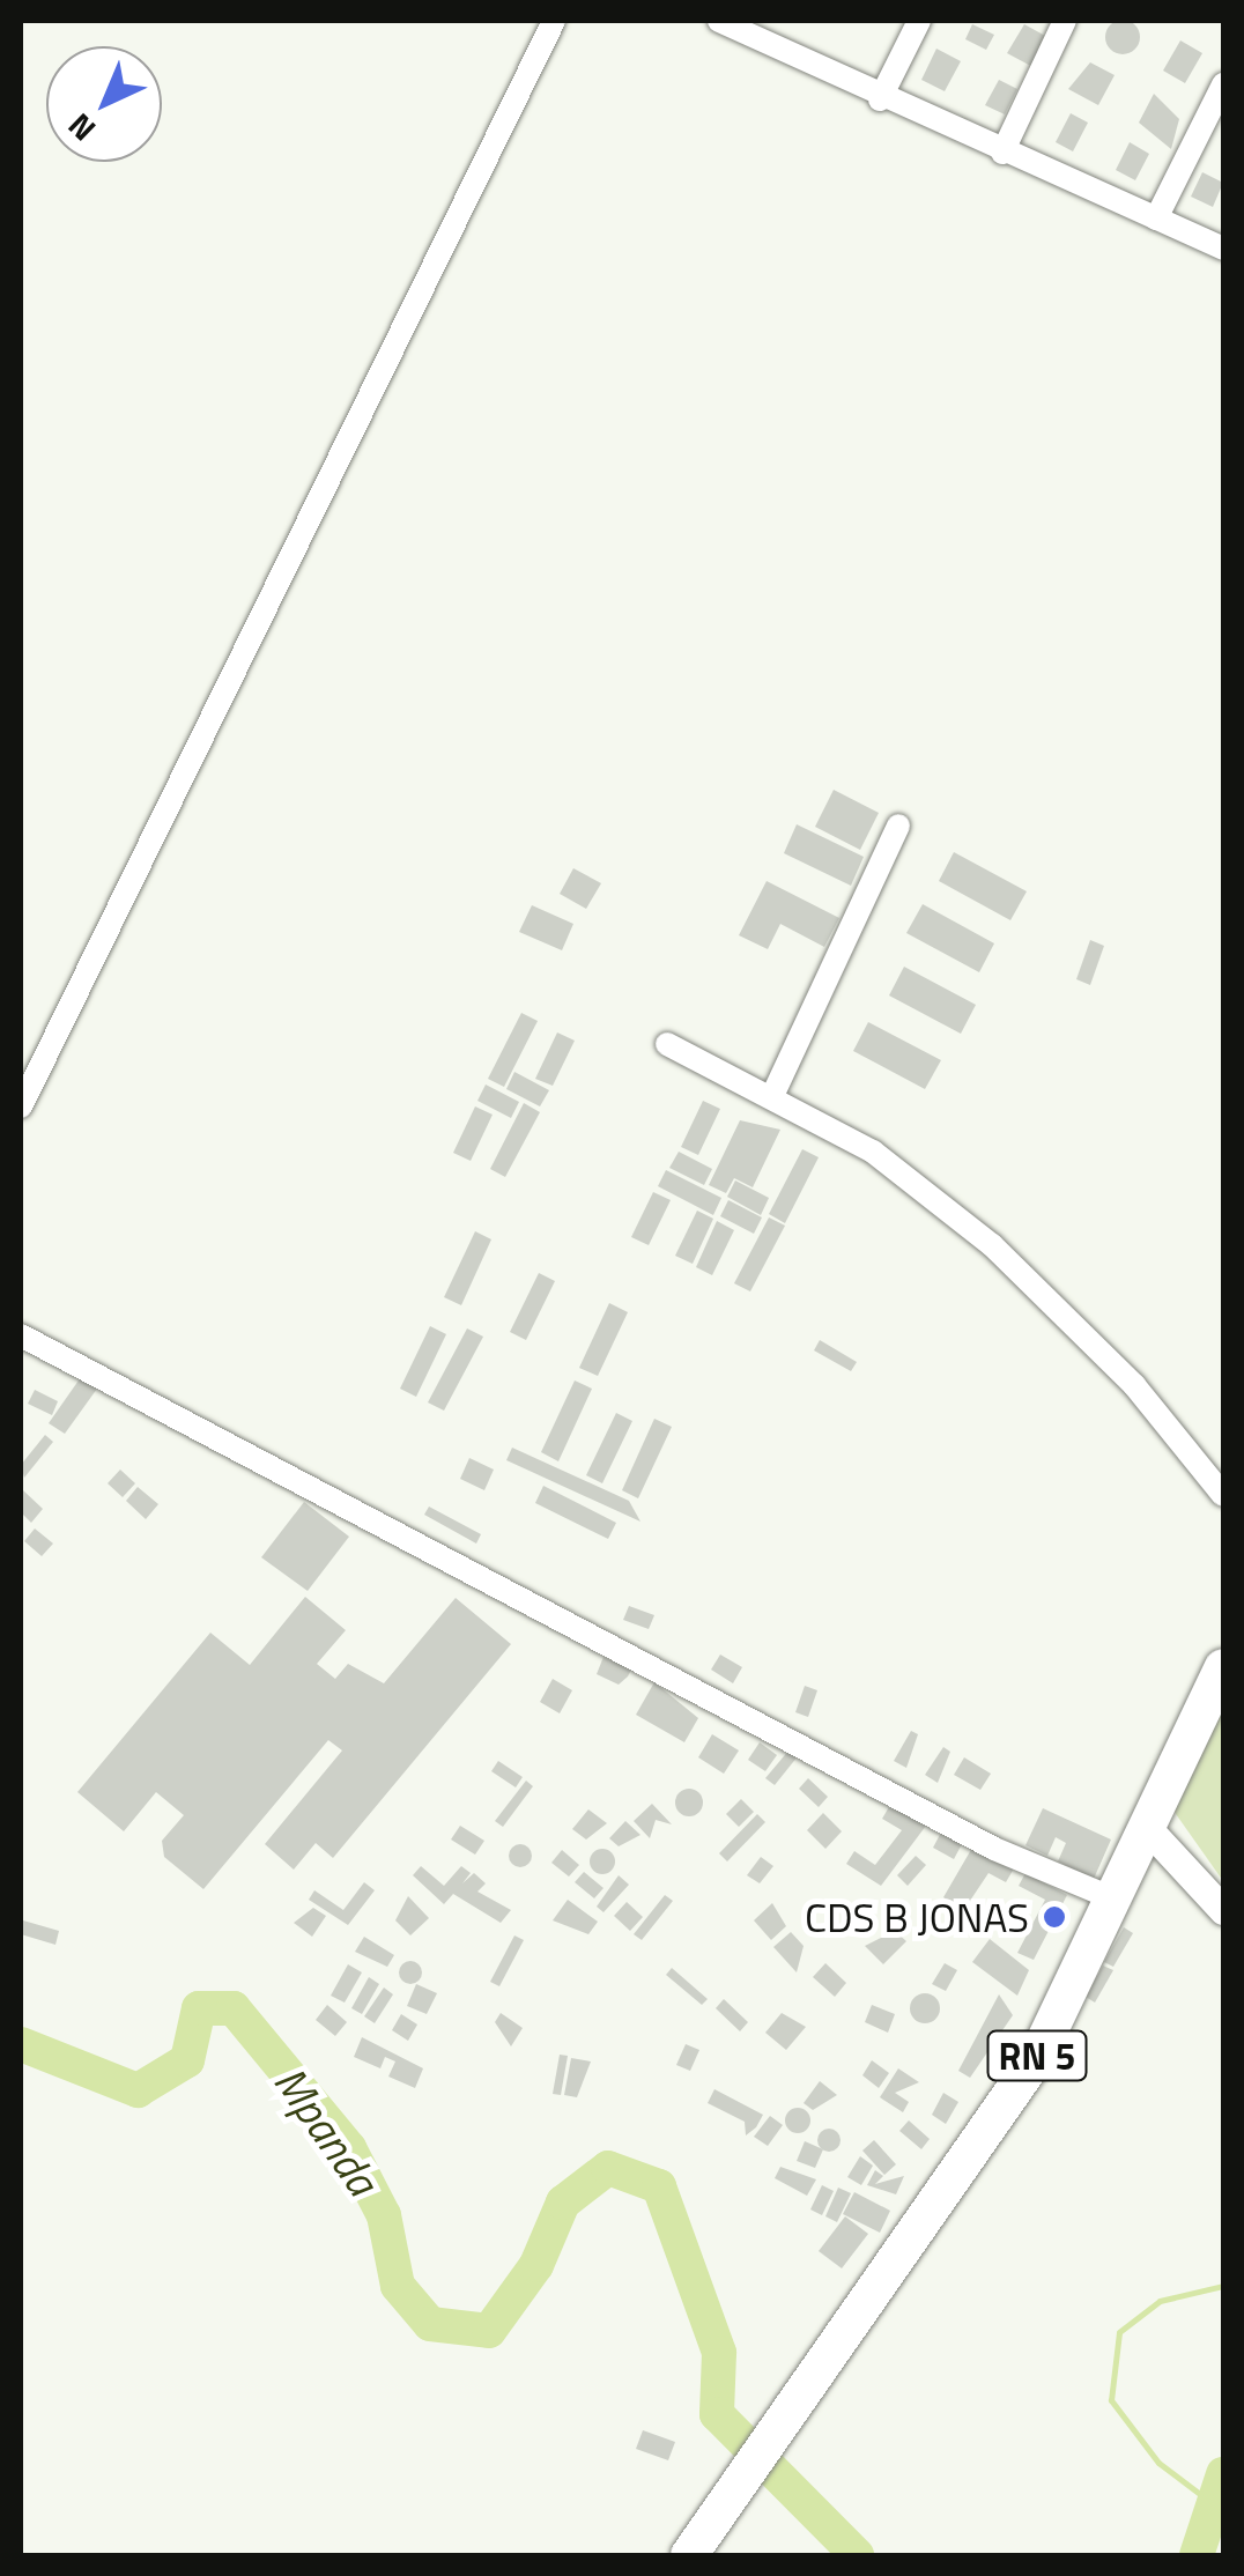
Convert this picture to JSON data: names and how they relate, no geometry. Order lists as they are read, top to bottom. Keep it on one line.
{"streets":{"main road":["RN 5"]},"water":["Mpanda"],"places":["CDS B JONAS"],"north":"bottom left"}
